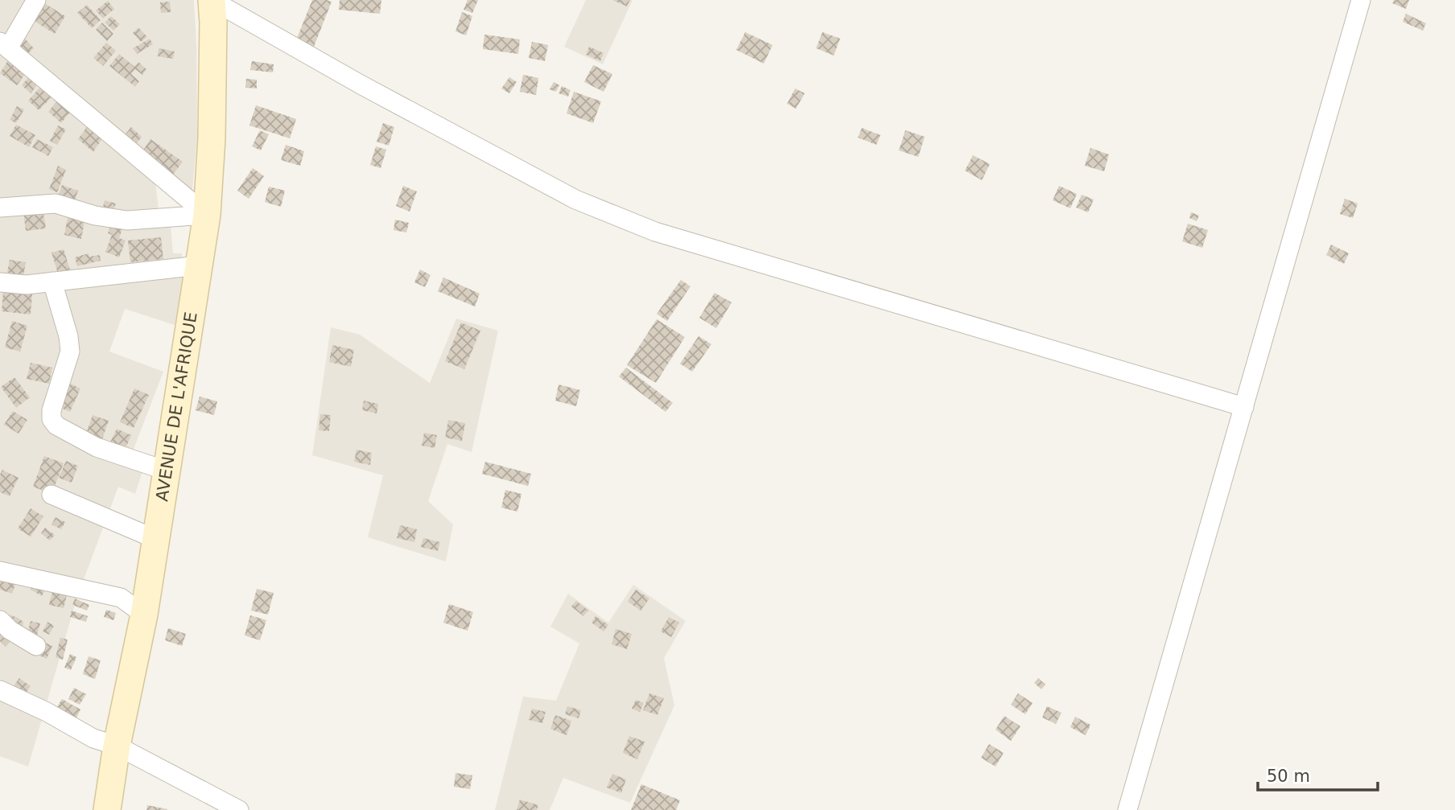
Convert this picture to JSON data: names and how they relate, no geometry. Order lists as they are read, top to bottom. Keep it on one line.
{"streets":{"main road":["AVENUE DE L'AFRIQUE"]},"scale_bar":"50 m"}
